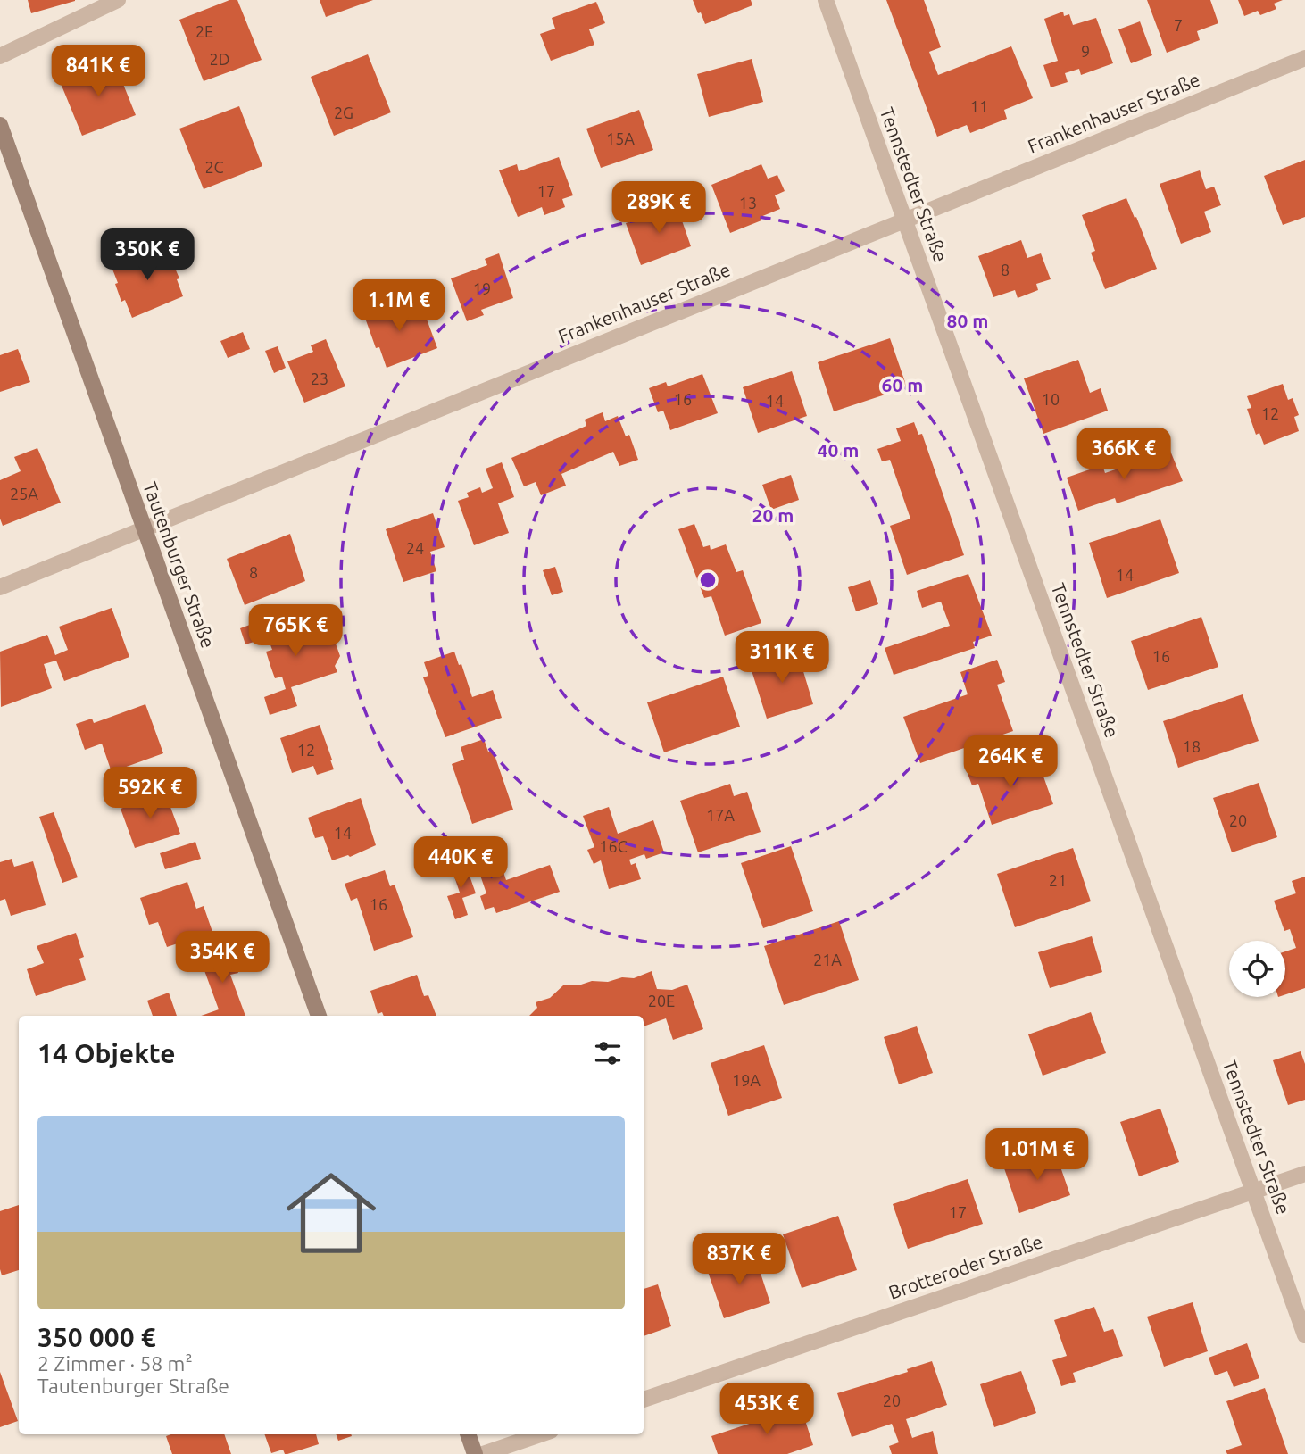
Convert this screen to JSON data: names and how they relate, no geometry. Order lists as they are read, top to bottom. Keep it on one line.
{"streets":{"street":["Frankenhauser Straße","Tennstedter Straße","Tautenburger Straße","Brotteroder Straße"]},"crossings":[["Frankenhauser Straße","Tennstedter Straße"],["Frankenhauser Straße","Tautenburger Straße"],["Tennstedter Straße","Brotteroder Straße"]],"house_numbers":["7","2E","9","2D","11","2G","15A","2C","17","13","8","19","23","16","10","14","12","25A","24","8","14","16","18","12","17A","20","14","16C","21","16","21A","20E","19A","17","20"],"page":{"price":["841K €","289K €","350K €","1.1M €","366K €","765K €","311K €","264K €","592K €","440K €","354K €","1.01M €","837K €","453K €"],"heading":"14 Objekte","list":[{"name":"350 000 €","note":"2 Zimmer · 58 m² · Tautenburger Straße"}]},"rings":["80 m","60 m","40 m","20 m"]}
